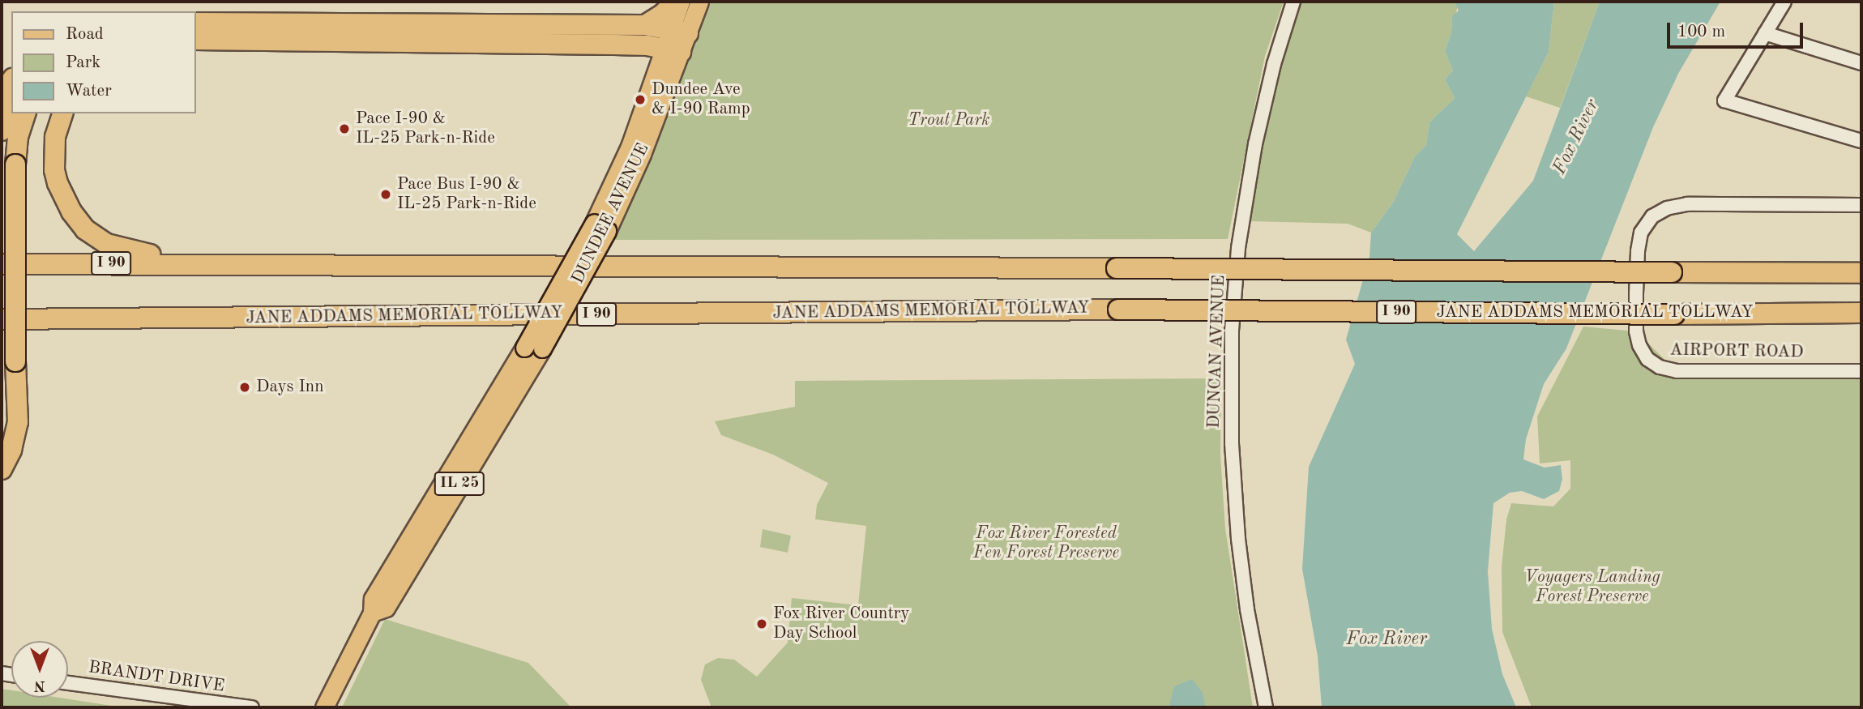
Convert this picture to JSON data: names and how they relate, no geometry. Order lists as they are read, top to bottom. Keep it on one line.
{"streets":{"highway":["I 90","JANE ADDAMS MEMORIAL TOLLWAY"],"main road":["DUNDEE AVENUE","IL 25"],"street":["DUNCAN AVENUE","AIRPORT ROAD","BRANDT DRIVE"]},"water":["Fox River"],"parks":["Trout Park","Fox River Forested Fen Forest Preserve","Voyagers Landing Forest Preserve"],"places":["Dundee Ave & I-90 Ramp","Pace I-90 & IL-25 Park-n-Ride","Pace Bus I-90 & IL-25 Park-n-Ride","Days Inn","Fox River Country Day School"],"legend":["Road","Park","Water"],"scale_bar":"100 m","north":"bottom"}
